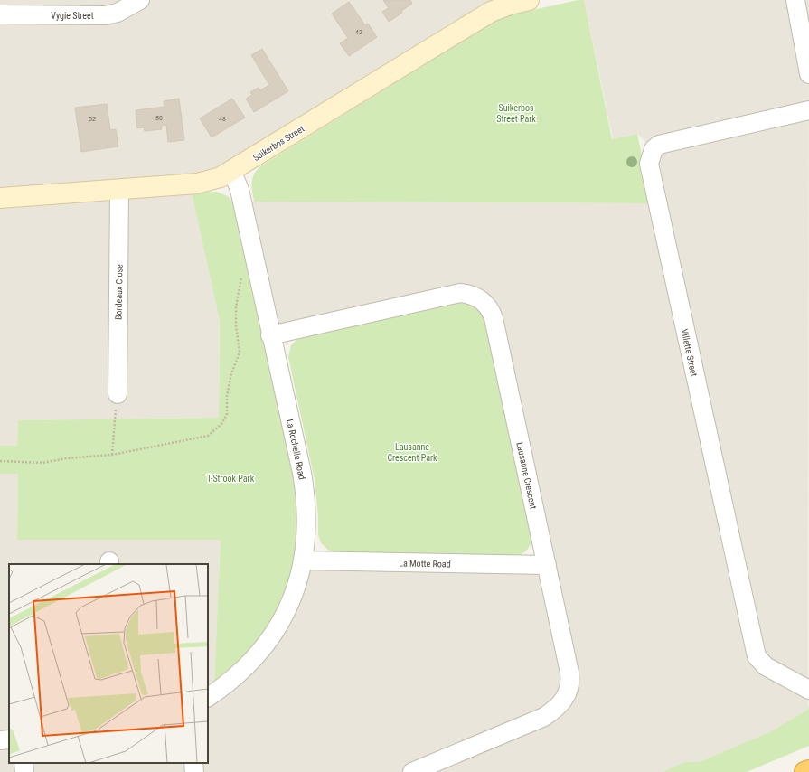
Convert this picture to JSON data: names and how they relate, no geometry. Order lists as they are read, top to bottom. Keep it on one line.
{"streets":{"street":["Vygie Street","Suikerbos Street","Bordeaux Close","Villette Street","La Rochelle Road","Lausanne Crescent","La Motte Road"]},"crossings":[["Suikerbos Street","Bordeaux Close"],["Suikerbos Street","La Rochelle Road"],["La Rochelle Road","Lausanne Crescent"],["La Rochelle Road","La Motte Road"],["Lausanne Crescent","La Motte Road"]],"parks":["Suikerbos Street Park","Lausanne Crescent Park","T-Strook Park"],"house_numbers":["42","50","52","48"]}
